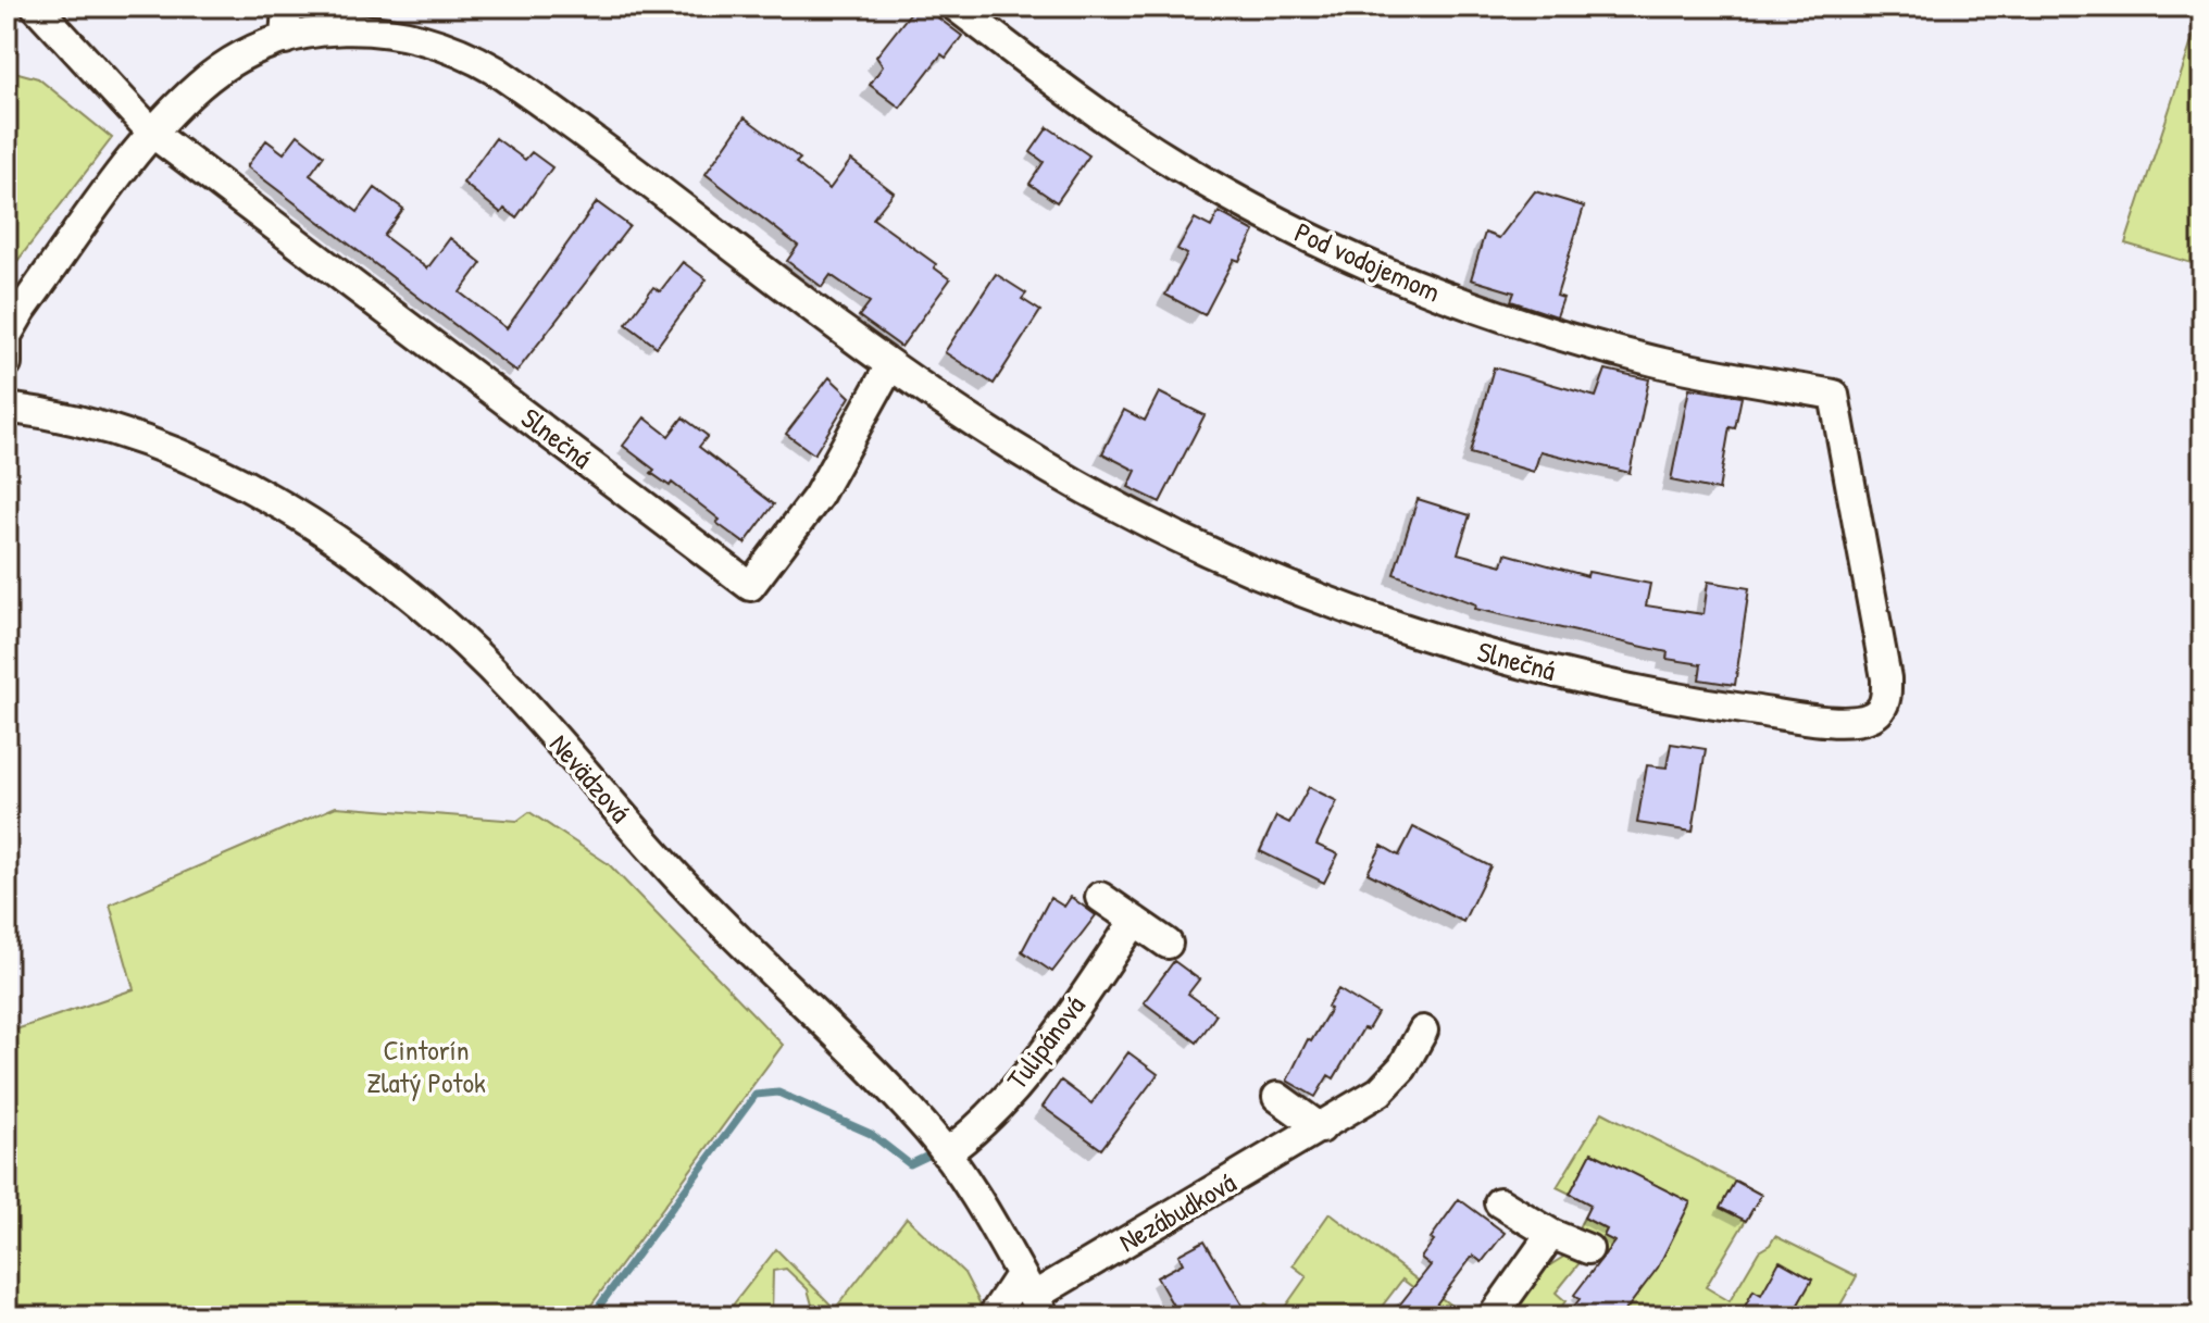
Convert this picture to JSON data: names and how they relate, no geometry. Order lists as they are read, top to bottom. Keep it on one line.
{"streets":{"street":["Pod vodojemom","Slnečná","Nevädzová","Tulipánová","Nezábudková"]},"crossings":[["Pod vodojemom","Slnečná"],["Nevädzová","Tulipánová"],["Nevädzová","Nezábudková"]],"parks":["Cintorín Zlatý Potok"]}
